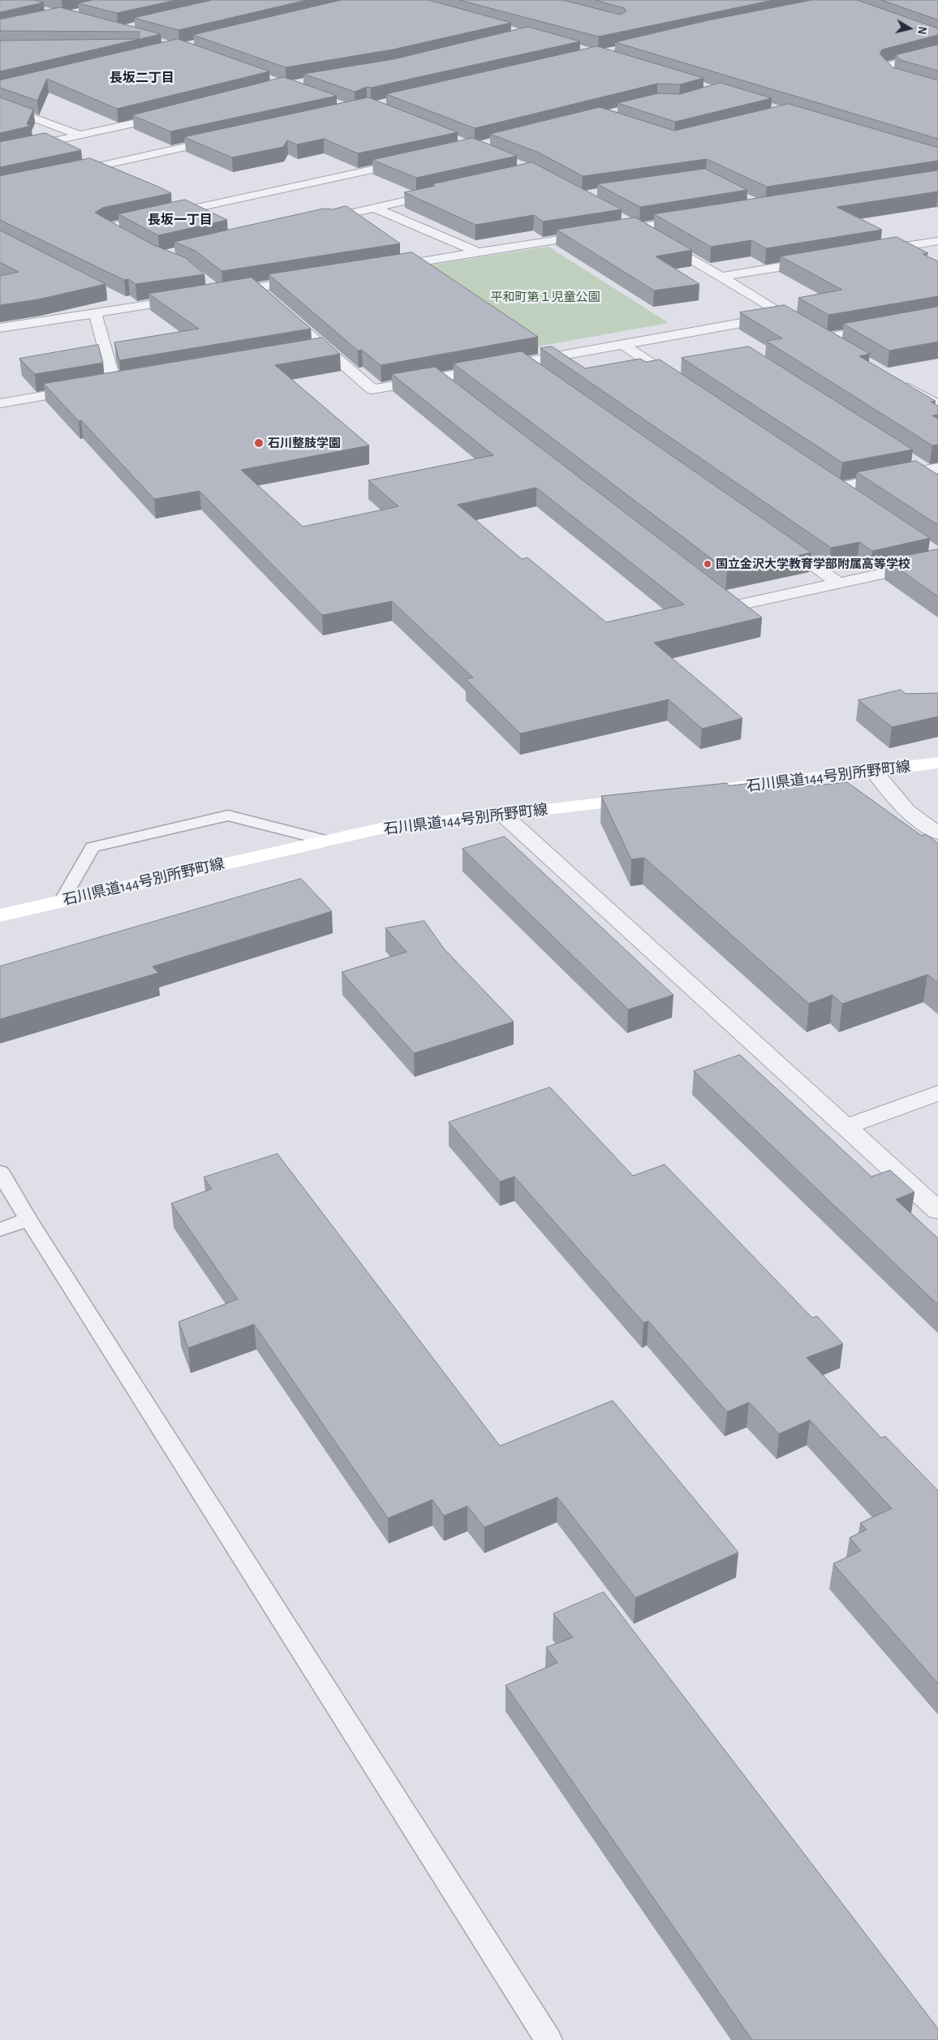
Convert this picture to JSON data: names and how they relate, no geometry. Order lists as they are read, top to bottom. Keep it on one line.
{"streets":{"main road":["石川県道144号別所野町線"]},"districts":["長坂二丁目","長坂一丁目"],"parks":["平和町第１児童公園"],"places":["石川整肢学園","国立金沢大学教育学部附属高等学校"],"north":"right"}
